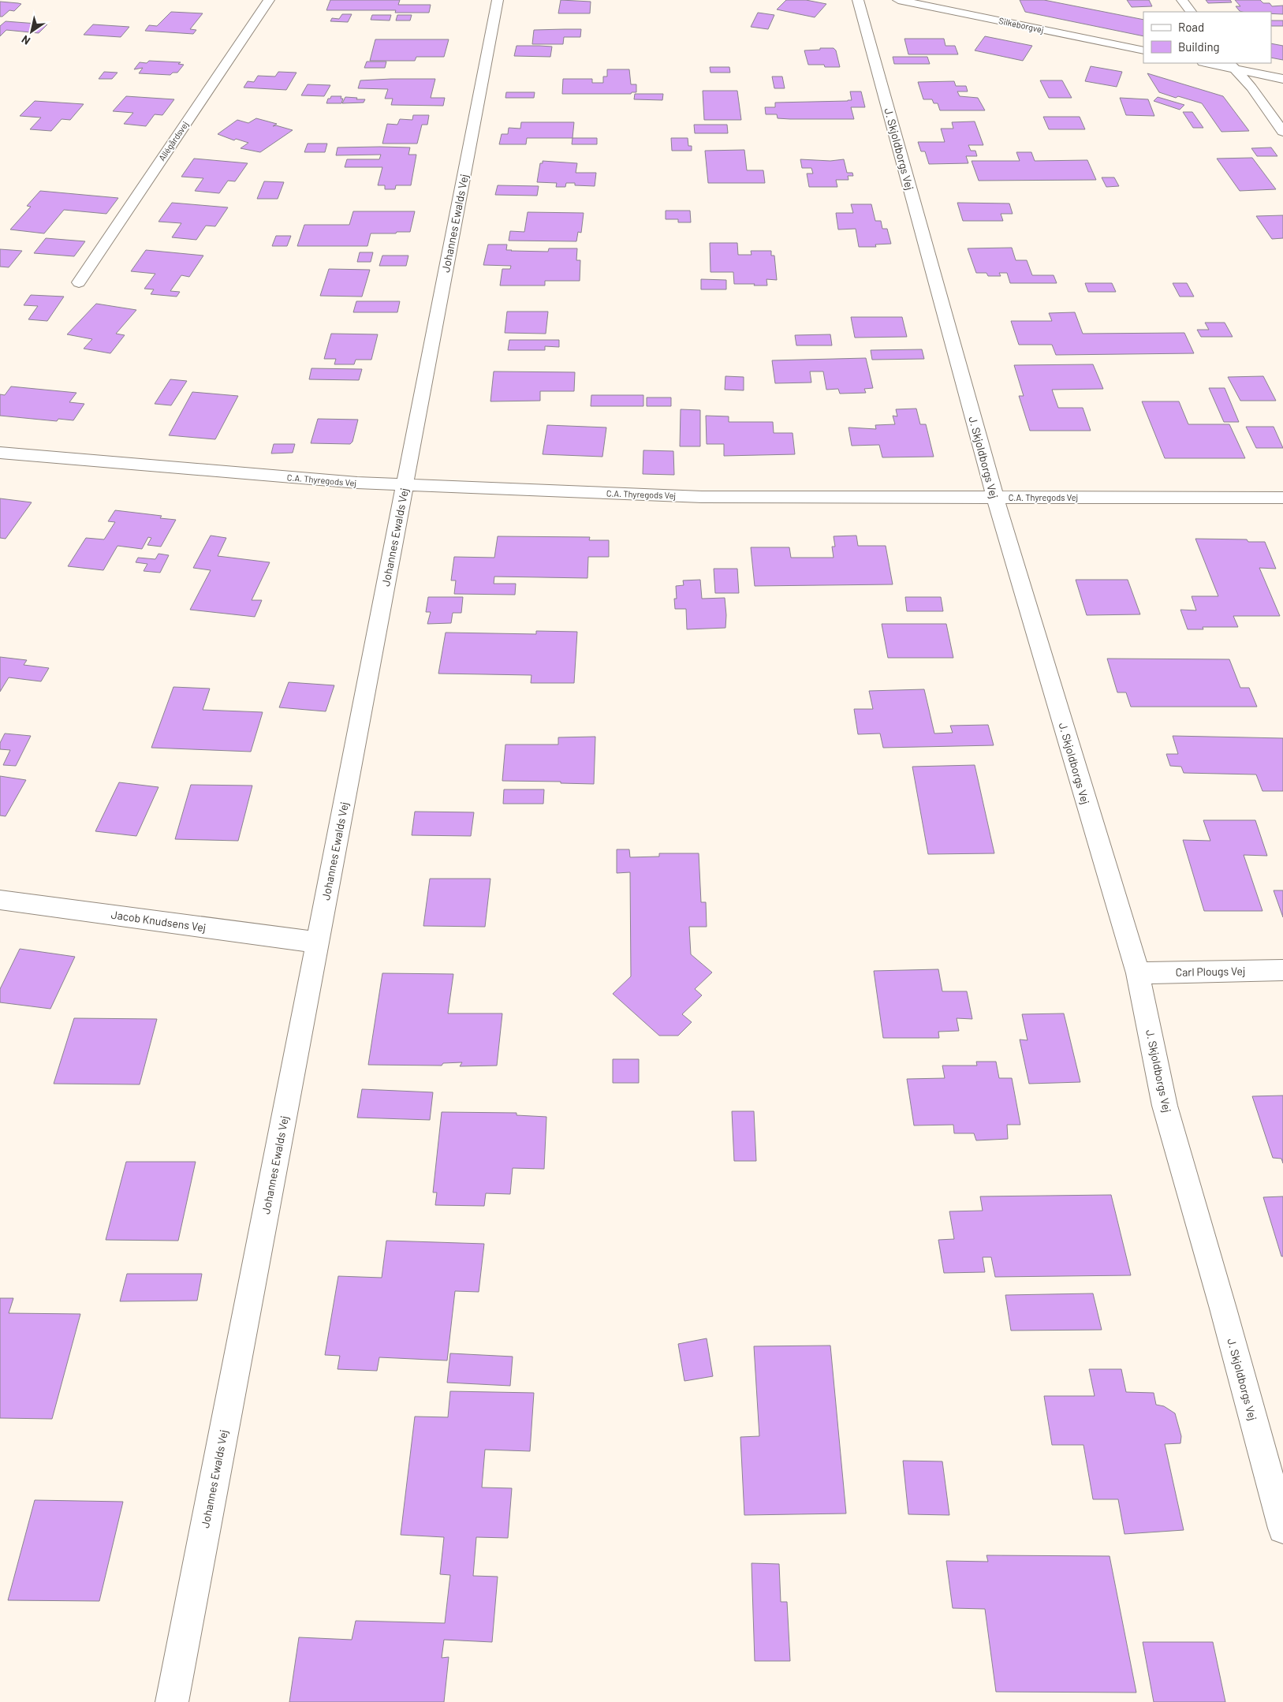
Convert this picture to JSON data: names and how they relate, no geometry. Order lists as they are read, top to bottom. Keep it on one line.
{"streets":{"street":["Silkeborgvej","Allégårdsvej","J. Skjoldborgs Vej","Johannes Ewalds Vej","C.A. Thyregods Vej","Jacob Knudsens Vej","Carl Plougs Vej"]},"crossings":[["J. Skjoldborgs Vej","C.A. Thyregods Vej"],["J. Skjoldborgs Vej","Carl Plougs Vej"],["Johannes Ewalds Vej","C.A. Thyregods Vej"],["Johannes Ewalds Vej","Jacob Knudsens Vej"]],"legend":["Road","Building"],"north":"bottom left"}
